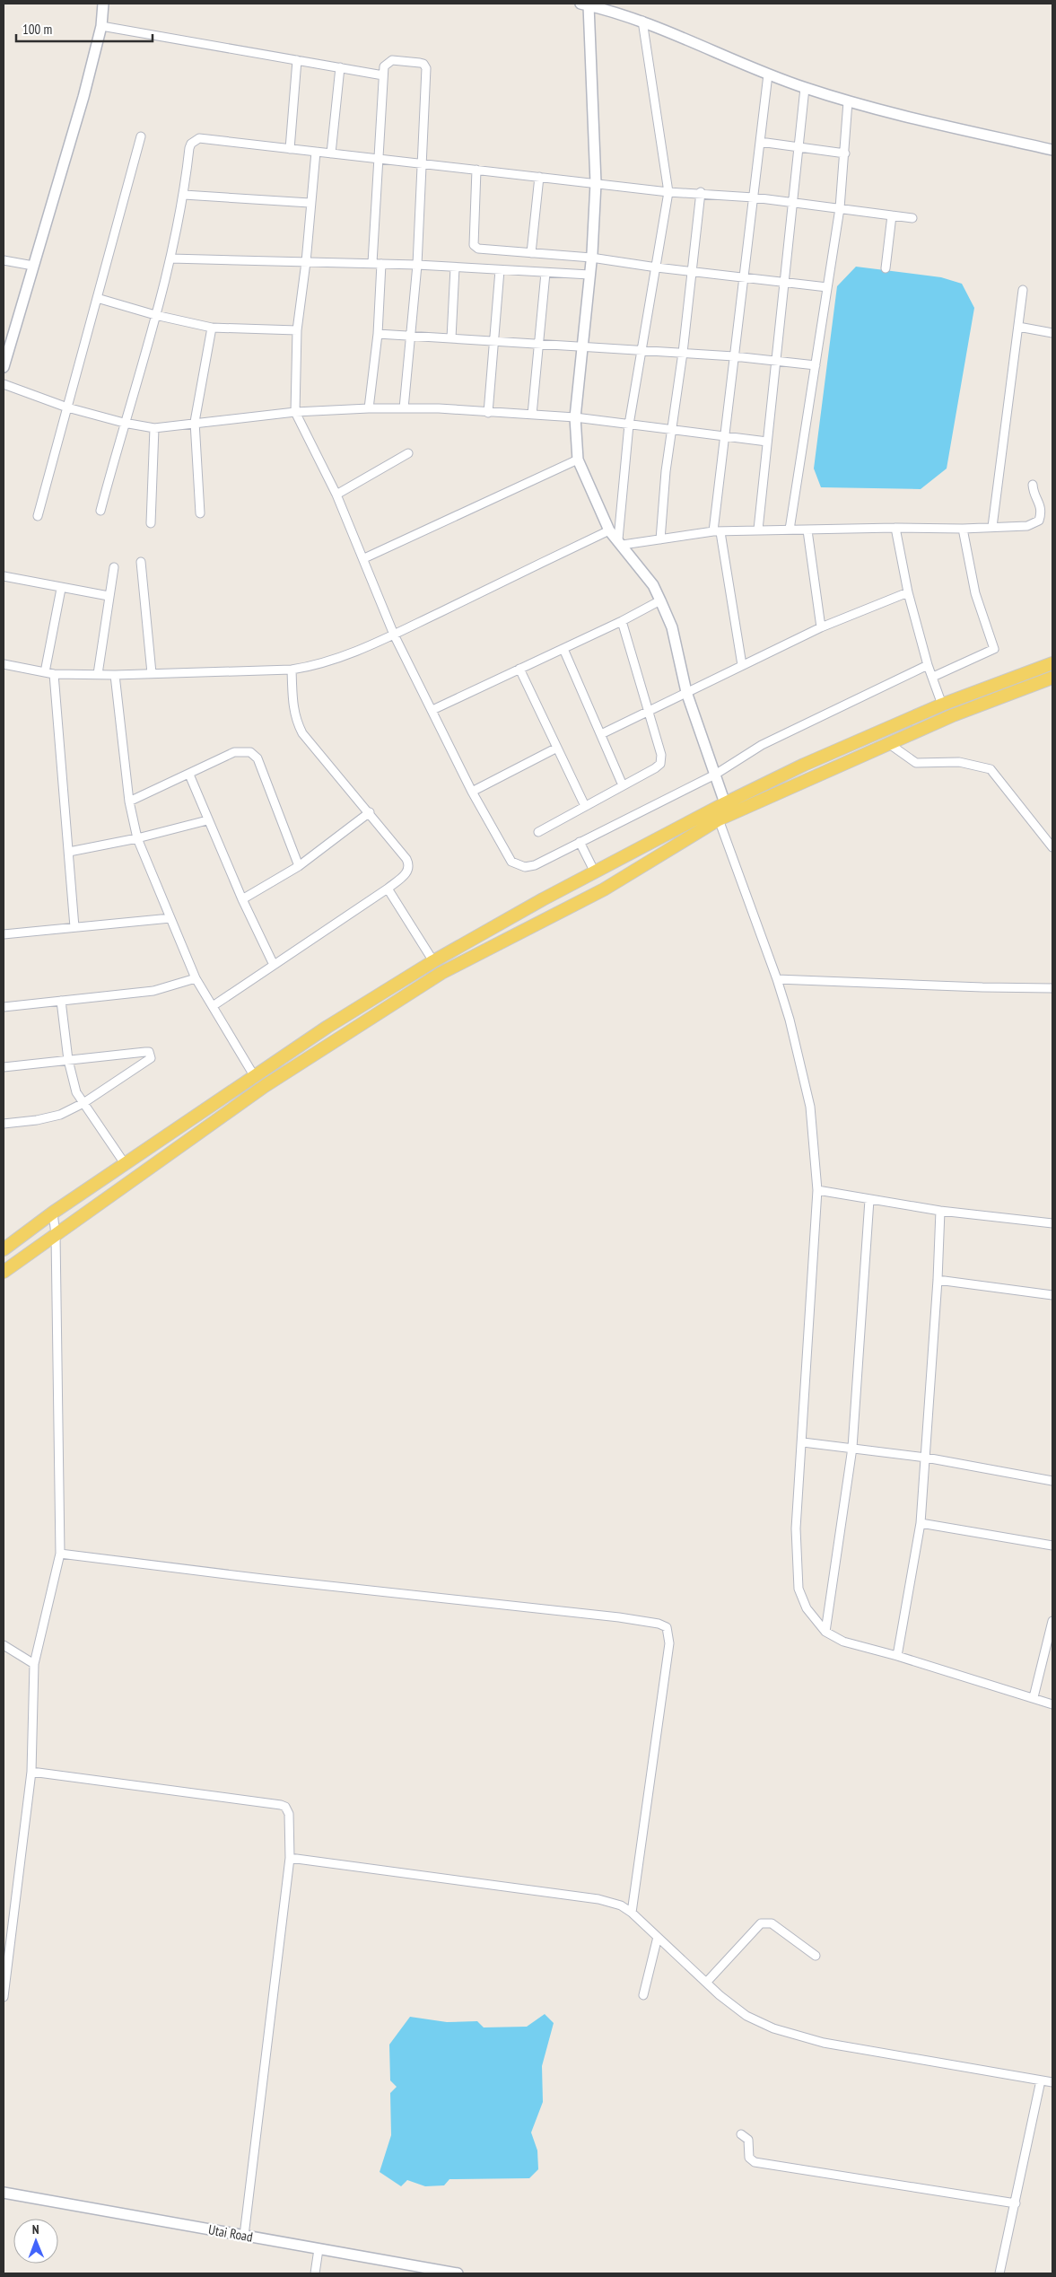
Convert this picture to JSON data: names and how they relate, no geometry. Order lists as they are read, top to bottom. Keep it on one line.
{"streets":{"street":["Utai Road"]},"scale_bar":"100 m","north":"top"}
